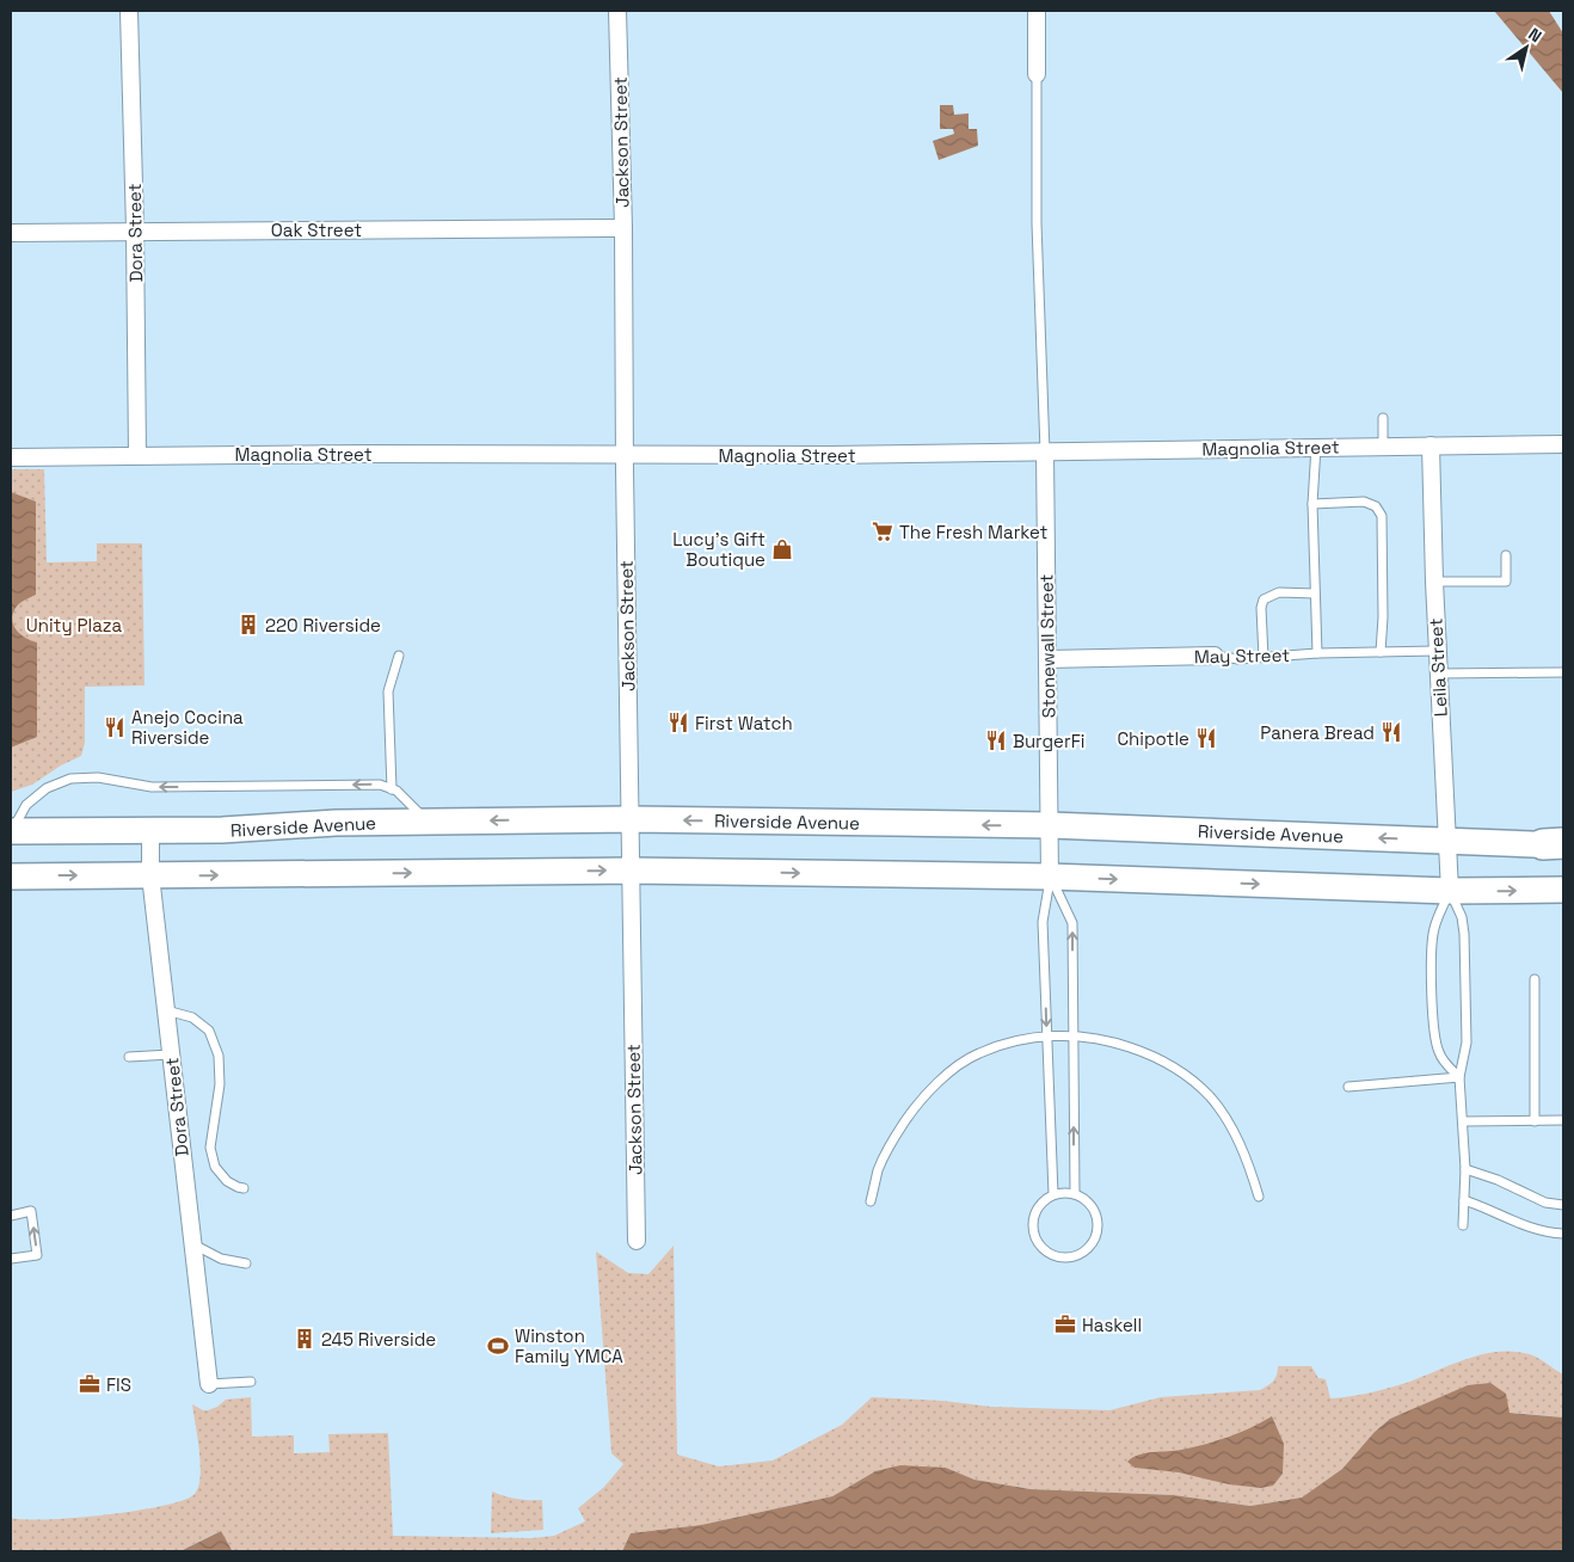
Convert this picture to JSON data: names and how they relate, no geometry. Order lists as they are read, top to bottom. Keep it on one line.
{"streets":{"main road":["Riverside Avenue"],"street":["Jackson Street","Oak Street","Dora Street","Magnolia Street","Stonewall Street","May Street","Leila Street"]},"crossings":[["Jackson Street","Oak Street"],["Jackson Street","Magnolia Street"],["Jackson Street","Riverside Avenue"],["Oak Street","Dora Street"],["Dora Street","Magnolia Street"],["Dora Street","Riverside Avenue"],["Magnolia Street","Stonewall Street"],["Magnolia Street","Leila Street"],["Stonewall Street","May Street"],["Stonewall Street","Riverside Avenue"],["May Street","Leila Street"],["Leila Street","Riverside Avenue"]],"parks":["Unity Plaza"],"places":{"supermarket":["The Fresh Market"],"shop":["Lucy's Gift Boutique"],"building":["220 Riverside","245 Riverside"],"restaurant":["First Watch","Anejo Cocina Riverside","Panera Bread","Chipotle","BurgerFi"],"office":["Haskell","FIS"],"sports":["Winston Family YMCA"]},"north":"top right"}
